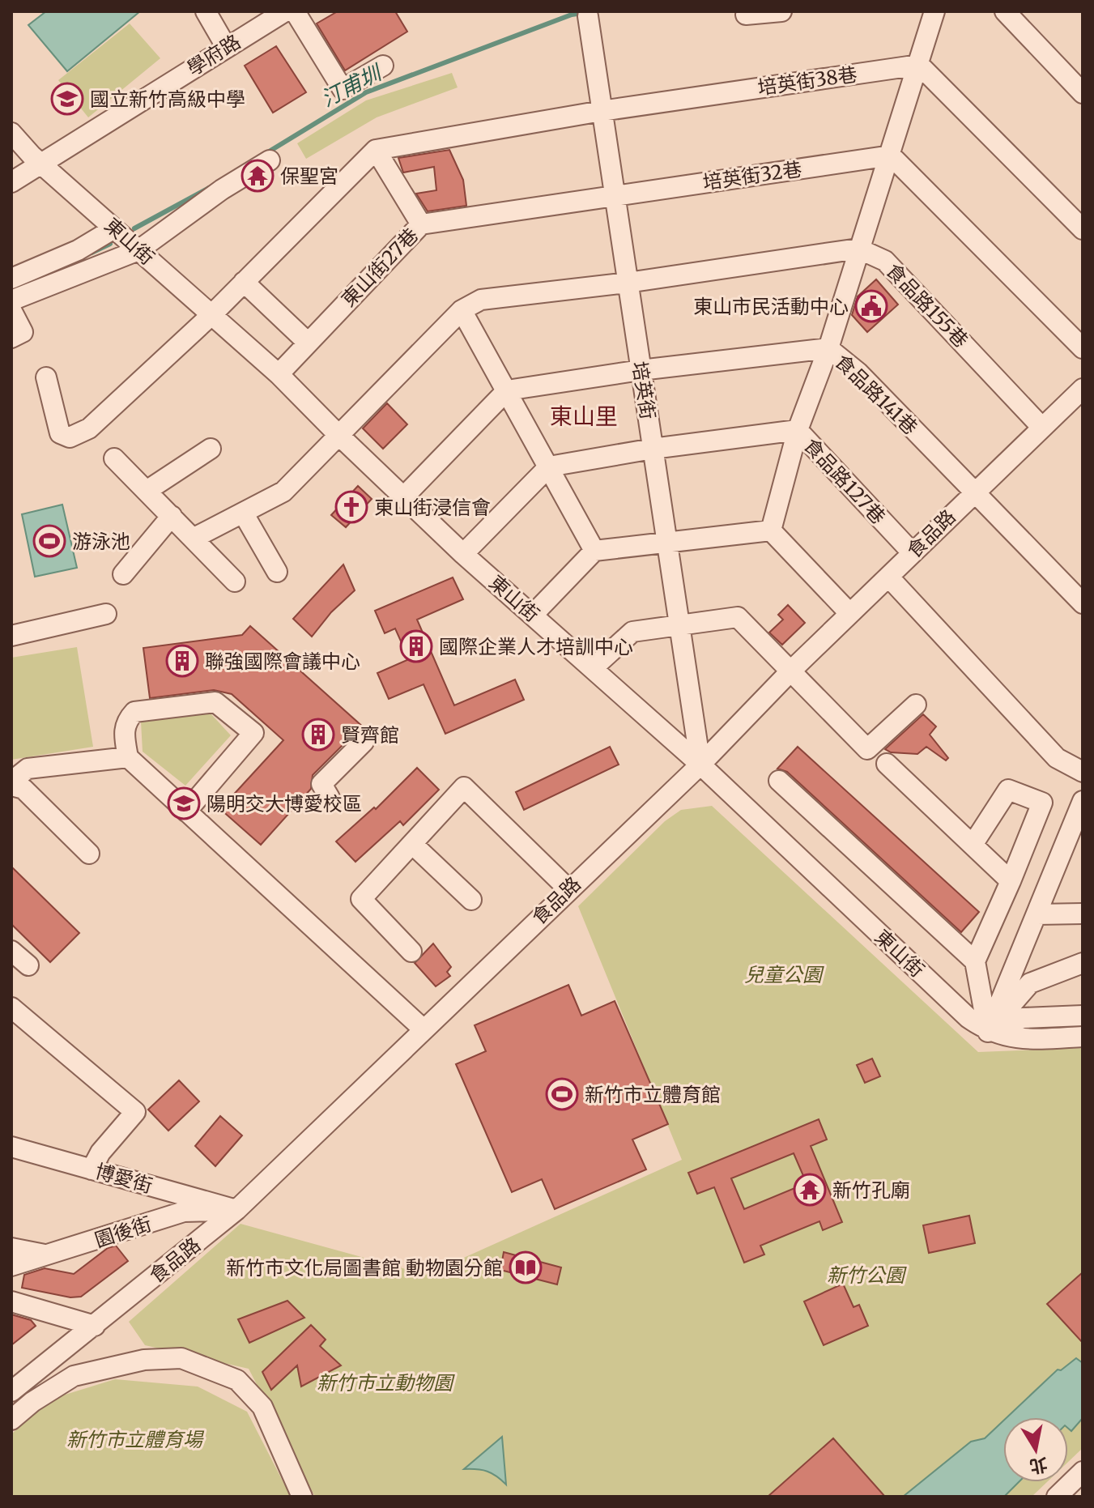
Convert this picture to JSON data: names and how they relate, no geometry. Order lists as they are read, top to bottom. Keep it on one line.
{"streets":{"street":["學府路","培英街38巷","培英街32巷","東山街","東山街27巷","食品路155巷","培英街","食品路141巷","食品路127巷","食品路","博愛街","園後街"]},"crossings":[["學府路","東山街"],["培英街38巷","東山街27巷"],["培英街38巷","培英街"],["培英街32巷","東山街27巷"],["培英街32巷","培英街"],["東山街","東山街27巷"],["東山街","培英街"],["東山街","食品路"],["食品路155巷","食品路"],["培英街","食品路141巷"],["培英街","食品路127巷"],["培英街","食品路"],["食品路141巷","食品路"],["食品路127巷","食品路"],["食品路","博愛街"],["食品路","園後街"],["博愛街","園後街"]],"districts":["東山里"],"water":["汀甫圳"],"parks":["兒童公園","新竹公園","新竹市立動物園","新竹市立體育場"],"places":{"school or university":["國立新竹高級中學","陽明交大博愛校區"],"temple":["保聖宮","新竹孔廟"],"public building":["東山市民活動中心"],"church":["東山街浸信會"],"sports":["游泳池","新竹市立體育館"],"building":["國際企業人才培訓中心","聯強國際會議中心","賢齊館"],"library":["新竹市文化局圖書館 動物園分館"]},"north":"bottom"}
